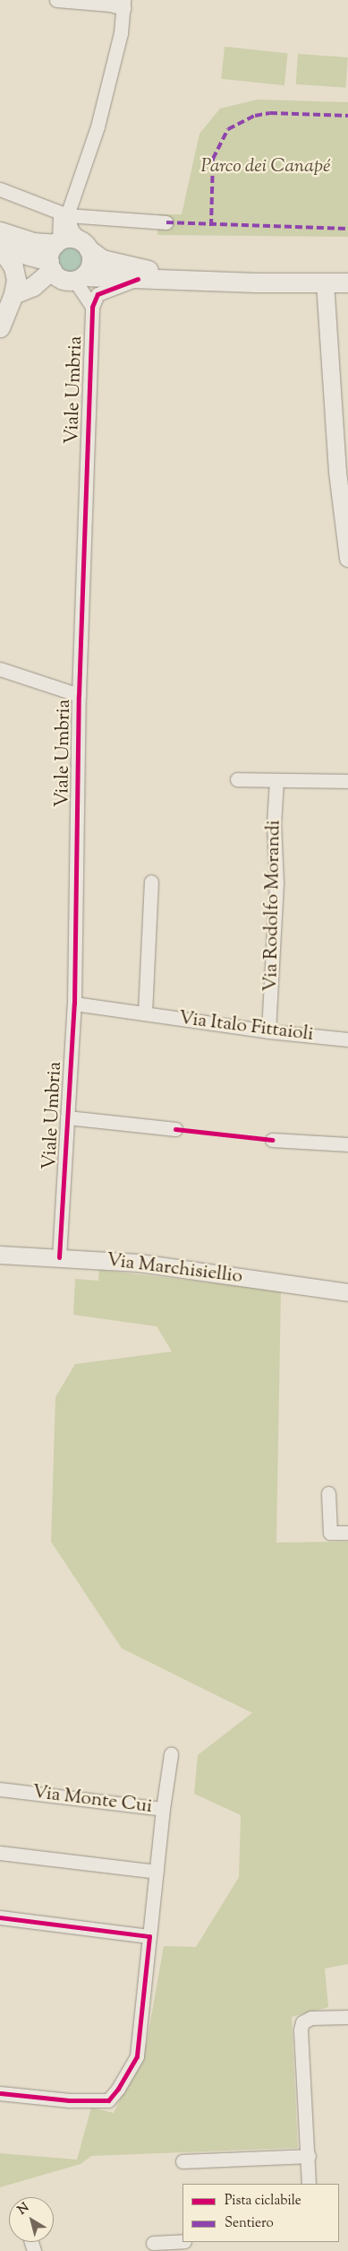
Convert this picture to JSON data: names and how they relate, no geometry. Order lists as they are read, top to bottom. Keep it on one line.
{"streets":{"street":["Viale Umbria","Via Rodolfo Morandi","Via Italo Fittaioli","Via Marchisiellio","Via Monte Cui"]},"crossings":[["Viale Umbria","Via Italo Fittaioli"],["Viale Umbria","Via Marchisiellio"],["Via Rodolfo Morandi","Via Italo Fittaioli"]],"parks":["Parco dei Canapé"],"legend":["Pista ciclabile","Sentiero"],"north":"top left"}
